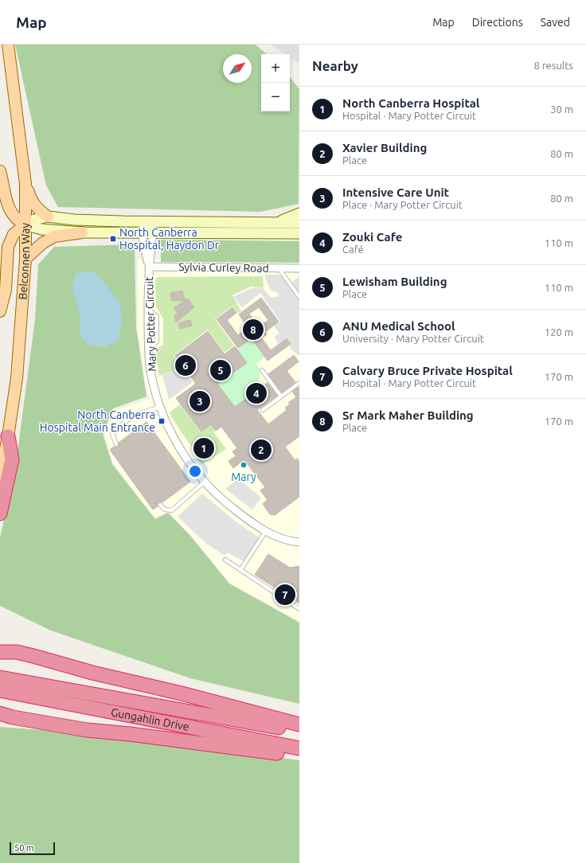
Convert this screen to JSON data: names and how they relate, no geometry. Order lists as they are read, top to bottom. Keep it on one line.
{"streets":{"highway":["Gungahlin Drive"],"main road":["Belconnen Way"],"street":["Sylvia Curley Road","Mary Potter Circuit"]},"crossings":[["Sylvia Curley Road","Mary Potter Circuit"]],"places":{"transit":["North Canberra Hospital, Haydon Dr","North Canberra Hospital Main Entrance"],"other":["Mary"]},"scale_bar":"50 m","north":"top right","page":{"header":"Map","nav":["Map","Directions","Saved"],"heading":["Nearby","8 results"],"map_buttons":["+","−"],"list":[{"mark":"1","name":"North Canberra Hospital","note":"Hospital · Mary Potter Circuit","value":"30 m"},{"mark":"2","name":"Xavier Building","note":"Place","value":"80 m"},{"mark":"3","name":"Intensive Care Unit","note":"Place · Mary Potter Circuit","value":"80 m"},{"mark":"4","name":"Zouki Cafe","note":"Café","value":"110 m"},{"mark":"5","name":"Lewisham Building","note":"Place","value":"110 m"},{"mark":"6","name":"ANU Medical School","note":"University · Mary Potter Circuit","value":"120 m"},{"mark":"7","name":"Calvary Bruce Private Hospital","note":"Hospital · Mary Potter Circuit","value":"170 m"},{"mark":"8","name":"Sr Mark Maher Building","note":"Place","value":"170 m"}],"pins":["8","6","5","4","3","1","2","7"],"scale":"50 m"}}
